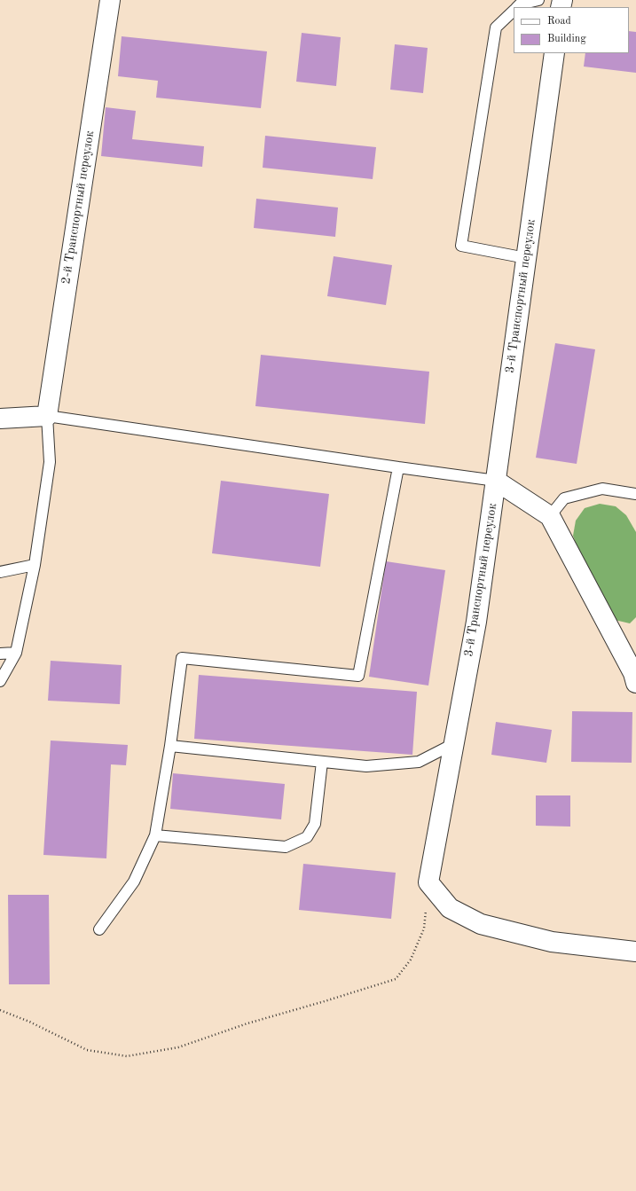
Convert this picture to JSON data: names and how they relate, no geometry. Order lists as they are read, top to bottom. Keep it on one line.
{"streets":{"street":["2-й Транспортный переулок","3-й Транспортный переулок"]},"legend":["Road","Building"]}
